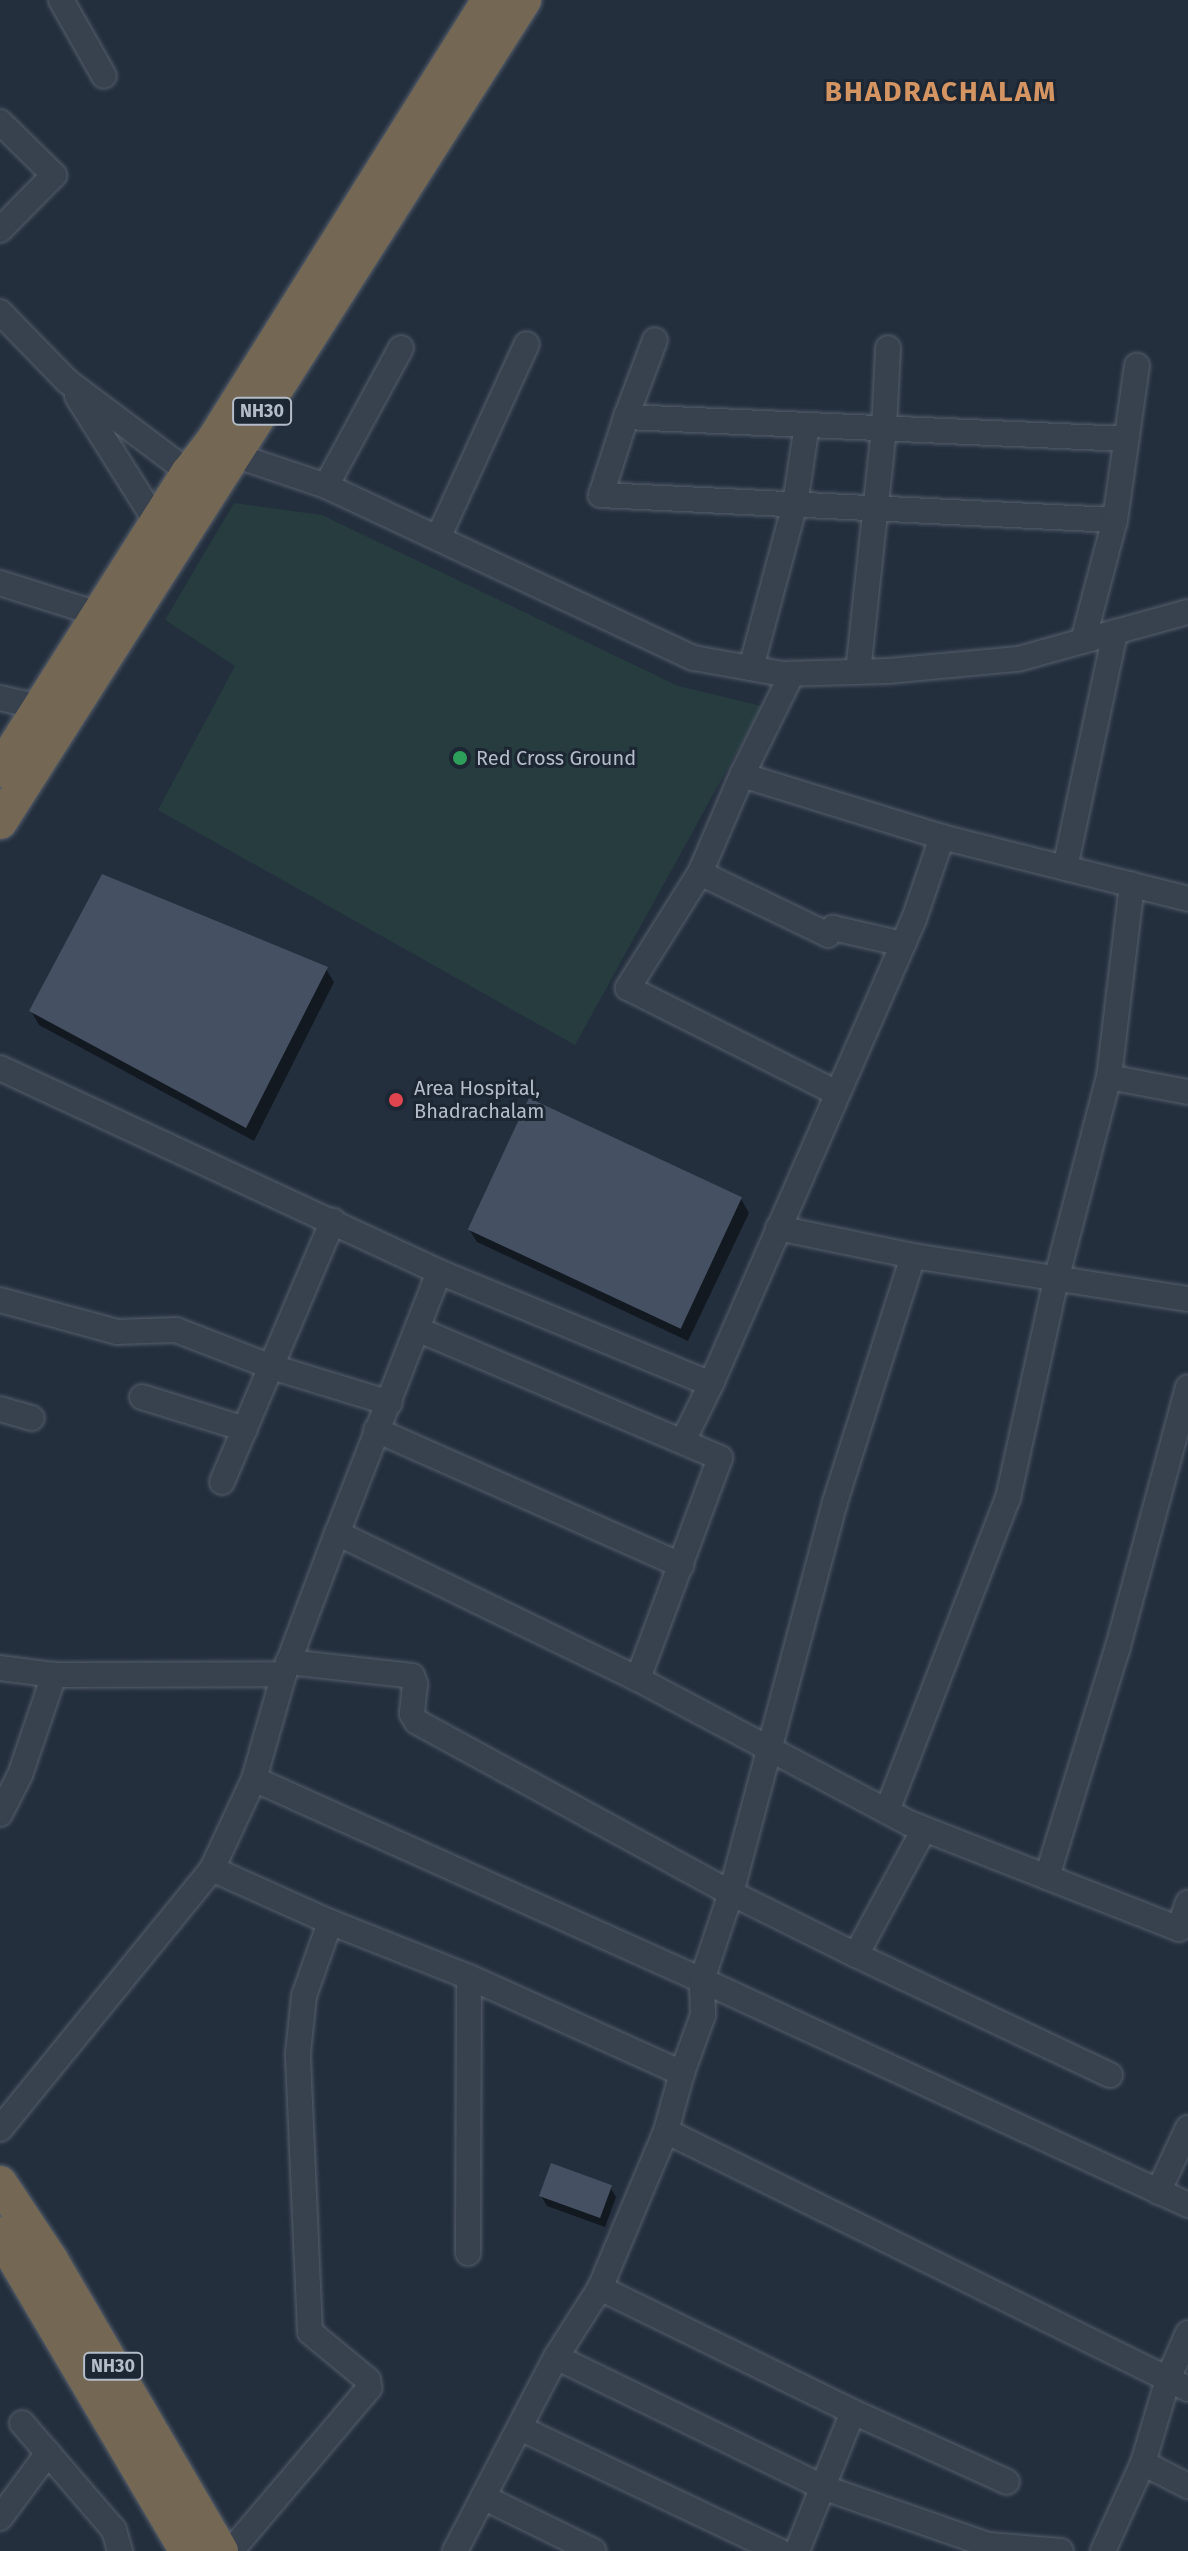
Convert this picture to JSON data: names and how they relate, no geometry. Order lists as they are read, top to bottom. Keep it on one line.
{"streets":{"highway":["NH30"]},"districts":["BHADRACHALAM"],"places":["Red Cross Ground","Area Hospital, Bhadrachalam"]}
